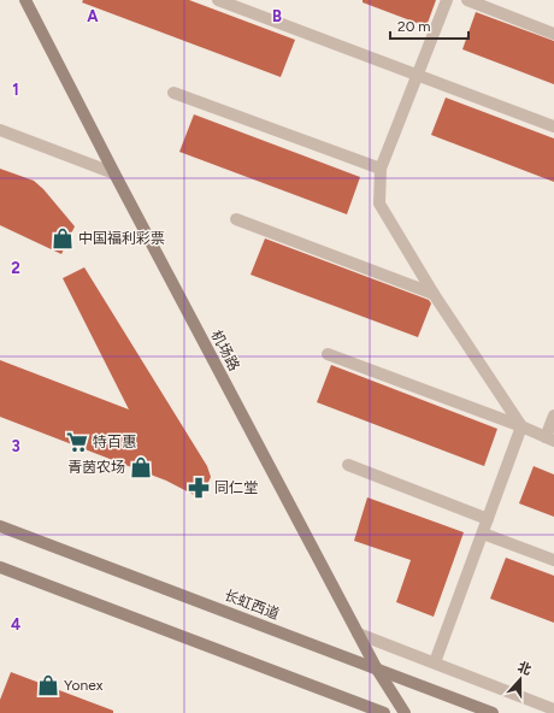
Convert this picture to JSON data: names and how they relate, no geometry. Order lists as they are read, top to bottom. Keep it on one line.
{"streets":{"street":["机场路","长虹西道"]},"crossings":[["机场路","长虹西道"]],"places":{"shop":["中国福利彩票","青茵农场","Yonex"],"supermarket":["特百惠"],"pharmacy":["同仁堂"]},"scale_bar":"20 m","north":"top","grid":{"columns":["A","B"],"rows":["1","2","3","4"]}}
